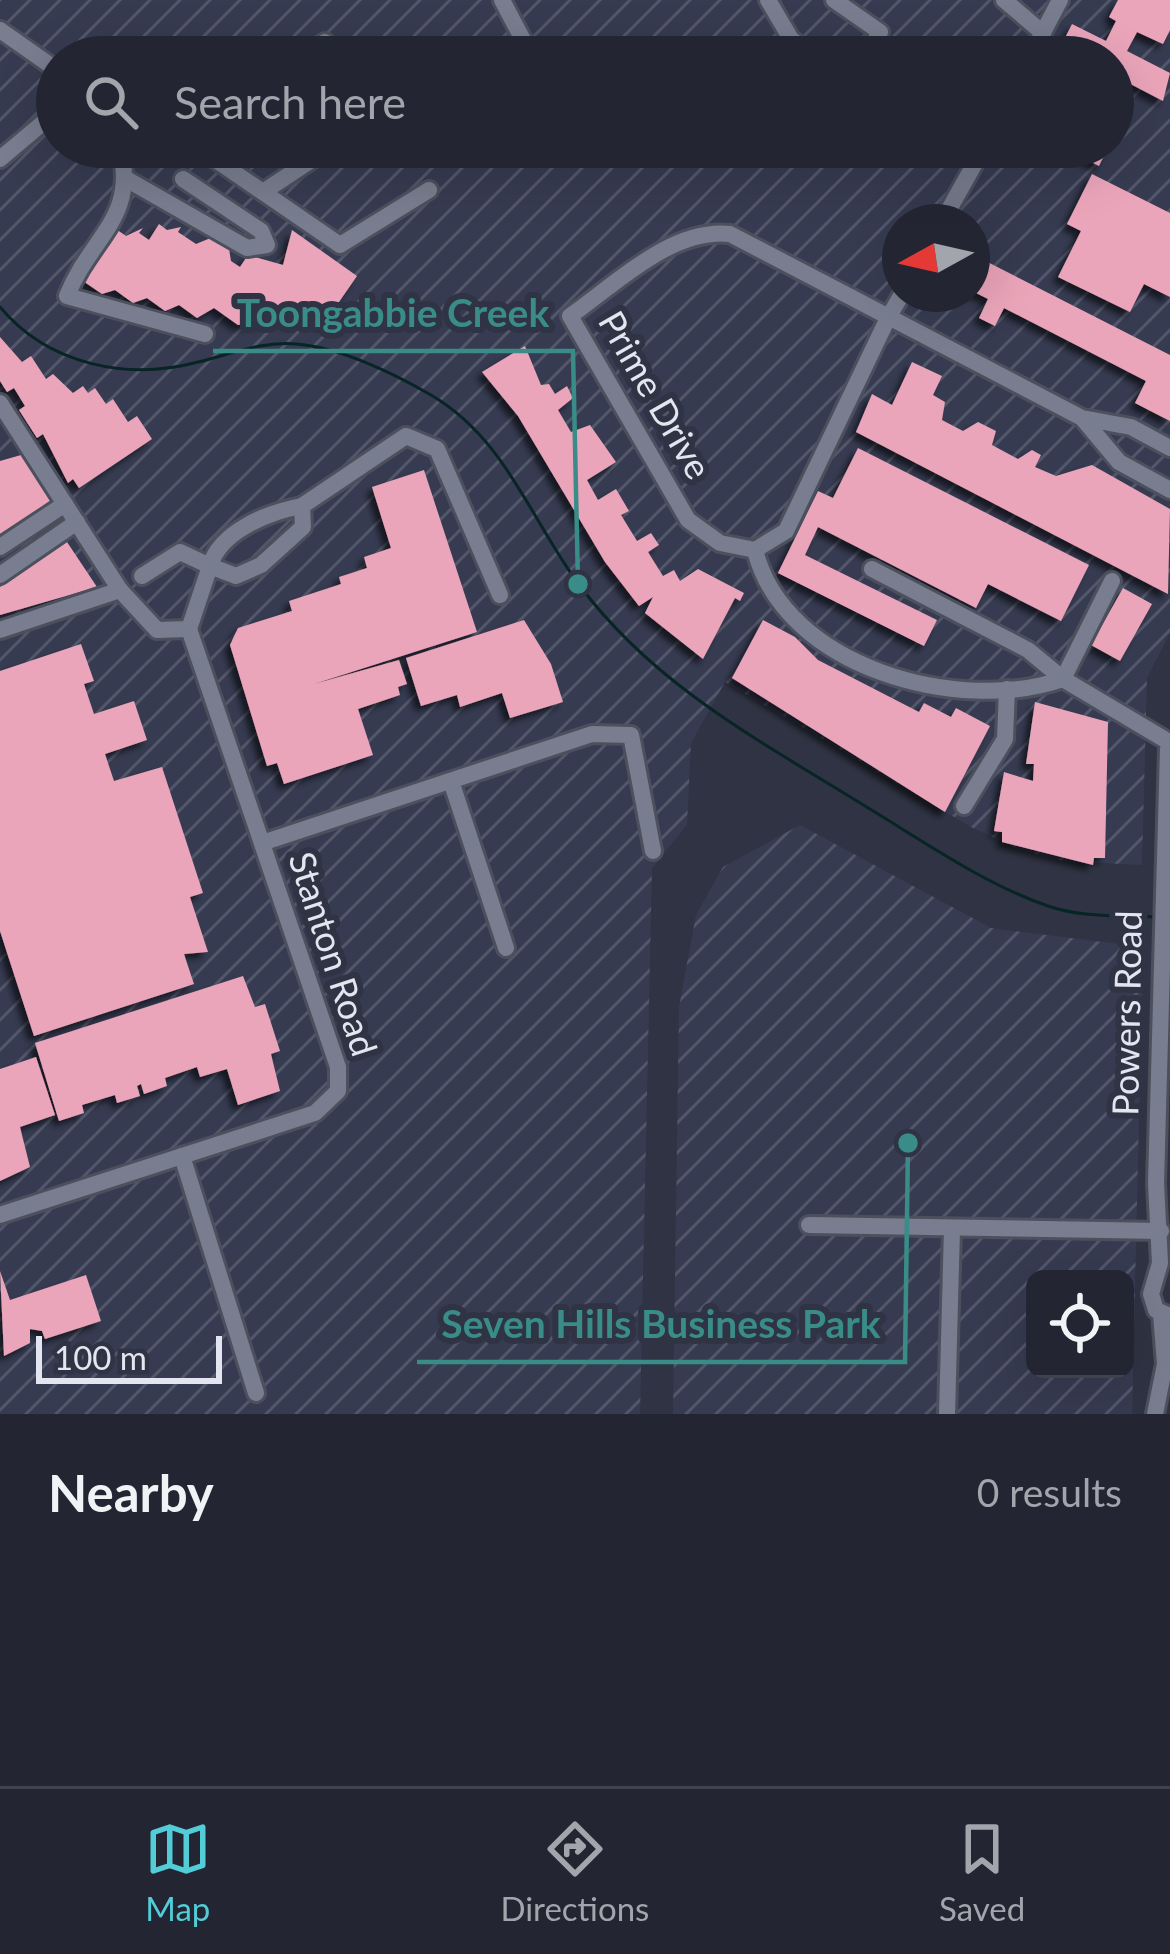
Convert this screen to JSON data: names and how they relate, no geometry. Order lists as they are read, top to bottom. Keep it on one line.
{"streets":{"street":["Prime Drive","Stanton Road","Powers Road"]},"places":["Toongabbie Creek","Seven Hills Business Park"],"scale_bar":"100 m","north":"left","page":{"search":"Search here","scale":"100 m","heading":["Nearby","0 results"],"nav":["Map","Directions","Saved"]}}
